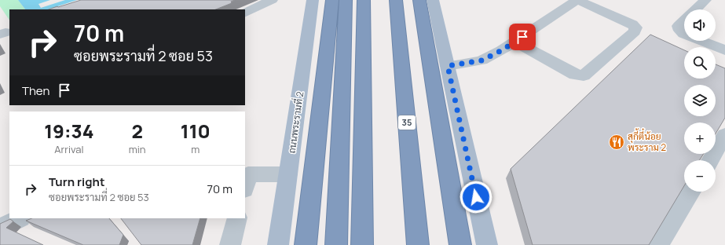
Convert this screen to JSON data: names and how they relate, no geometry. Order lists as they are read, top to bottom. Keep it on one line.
{"streets":{"highway":["35"],"main road":["ถนนพระรามที่ 2"]},"places":{"restaurant":["สุกี้ตี๋น้อย พระราม 2"]},"page":{"map_buttons":["+","−"],"turn":["70 m","ซอยพระรามที่ 2 ซอย 53"],"then":"Then","eta":["19:34","Arrival","2","min","110","m"],"list":[{"name":"Turn right","note":"ซอยพระรามที่ 2 ซอย 53","value":"70 m"}]}}
